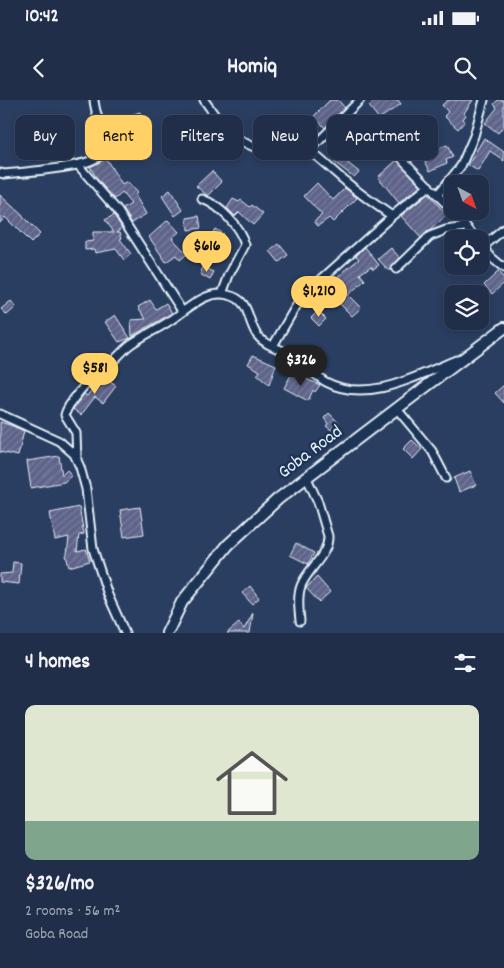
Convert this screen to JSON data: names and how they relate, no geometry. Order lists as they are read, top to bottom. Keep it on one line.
{"streets":{"main road":["Goba Road"]},"north":"bottom right","page":{"status":"10:42","header":"Homiq","chip":["Buy","Rent","Filters","New","Apartment"],"price":["$616","$1,210","$326","$581"],"heading":"4 homes","list":[{"name":"$326/mo","note":"2 rooms · 56 m² · Goba Road"}]}}
